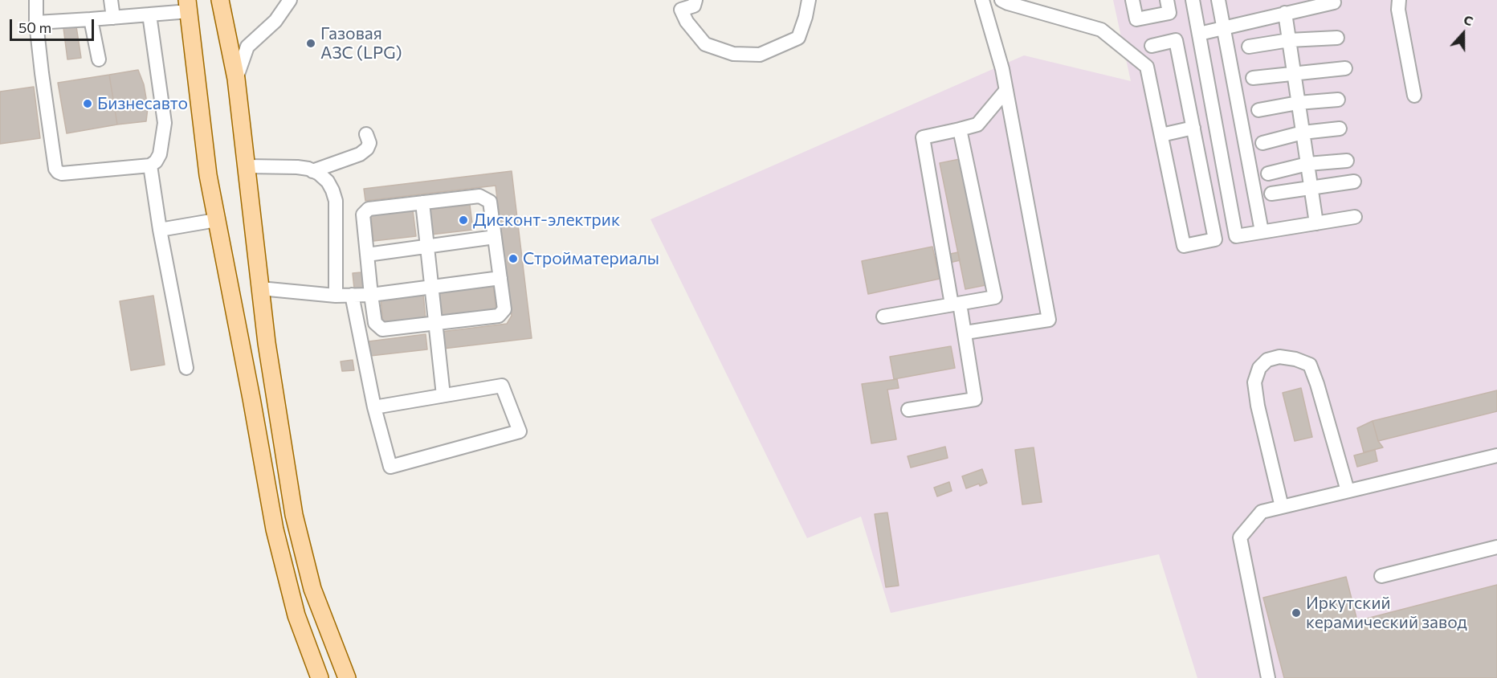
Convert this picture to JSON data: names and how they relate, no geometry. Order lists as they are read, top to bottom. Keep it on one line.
{"places":["Газовая АЗС (LPG)","Бизнесавто","Дисконт-электрик","Стройматериалы","Иркутский керамический завод"],"scale_bar":"50 m","north":"top"}
